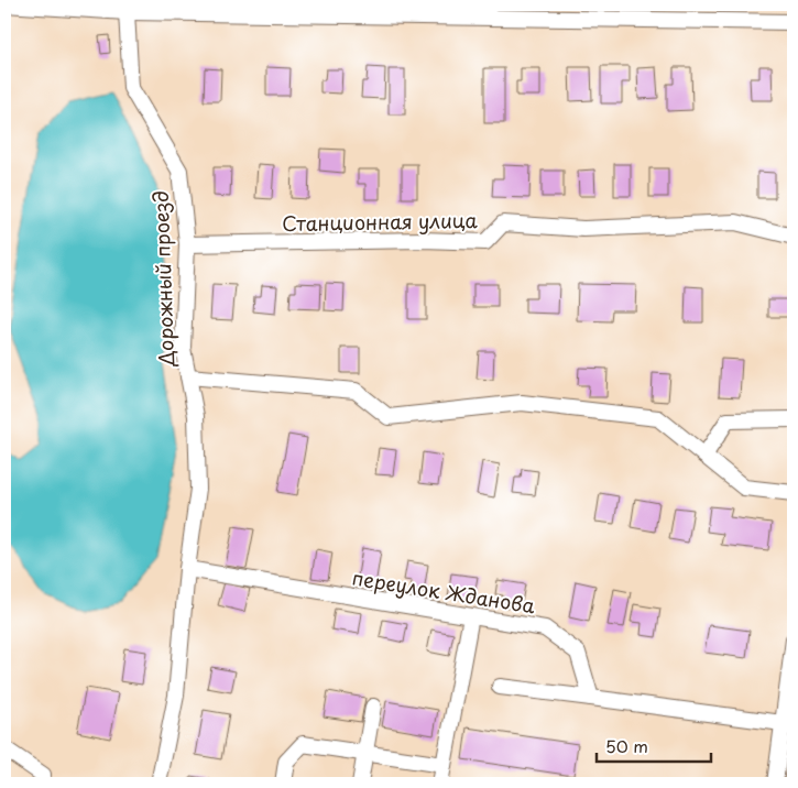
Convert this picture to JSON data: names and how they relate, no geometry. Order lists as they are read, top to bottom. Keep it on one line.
{"streets":{"street":["Станционная улица","Дорожный проезд","переулок Жданова"]},"crossings":[["Станционная улица","Дорожный проезд"],["Дорожный проезд","переулок Жданова"]],"scale_bar":"50 m"}
